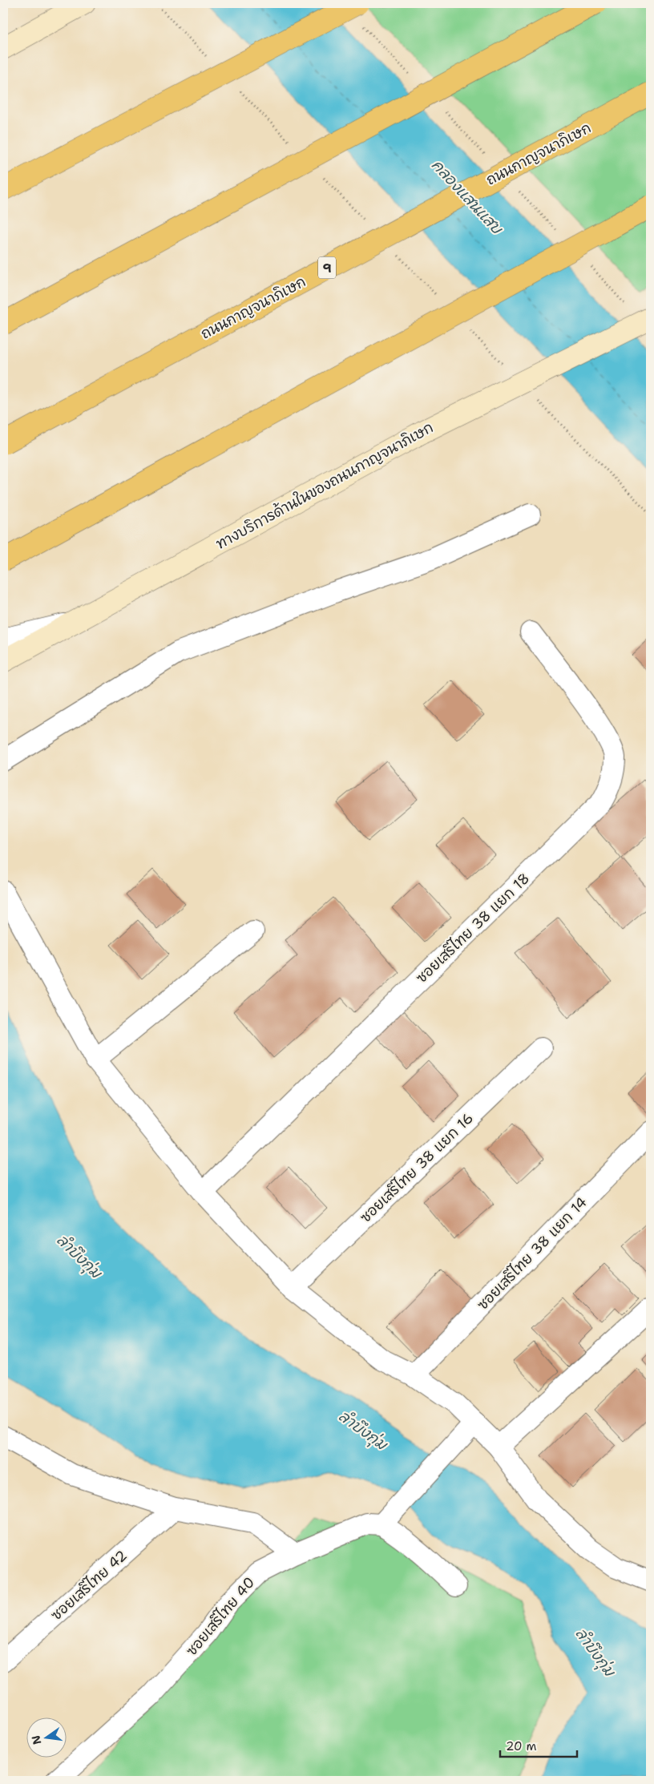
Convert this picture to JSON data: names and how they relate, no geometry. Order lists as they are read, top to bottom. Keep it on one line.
{"streets":{"highway":["ถนนกาญจนาภิเษก","9"],"main road":["ทางบริการด้านในของถนนกาญจนาภิเษก"],"street":["ซอยเสรีไทย 38 แยก 18","ซอยเสรีไทย 38 แยก 16","ซอยเสรีไทย 38 แยก 14","ซอยเสรีไทย 42","ซอยเสรีไทย 40"]},"water":["คลองแสนแสบ","ลำบึงกุ่ม"],"scale_bar":"20 m","north":"left"}
